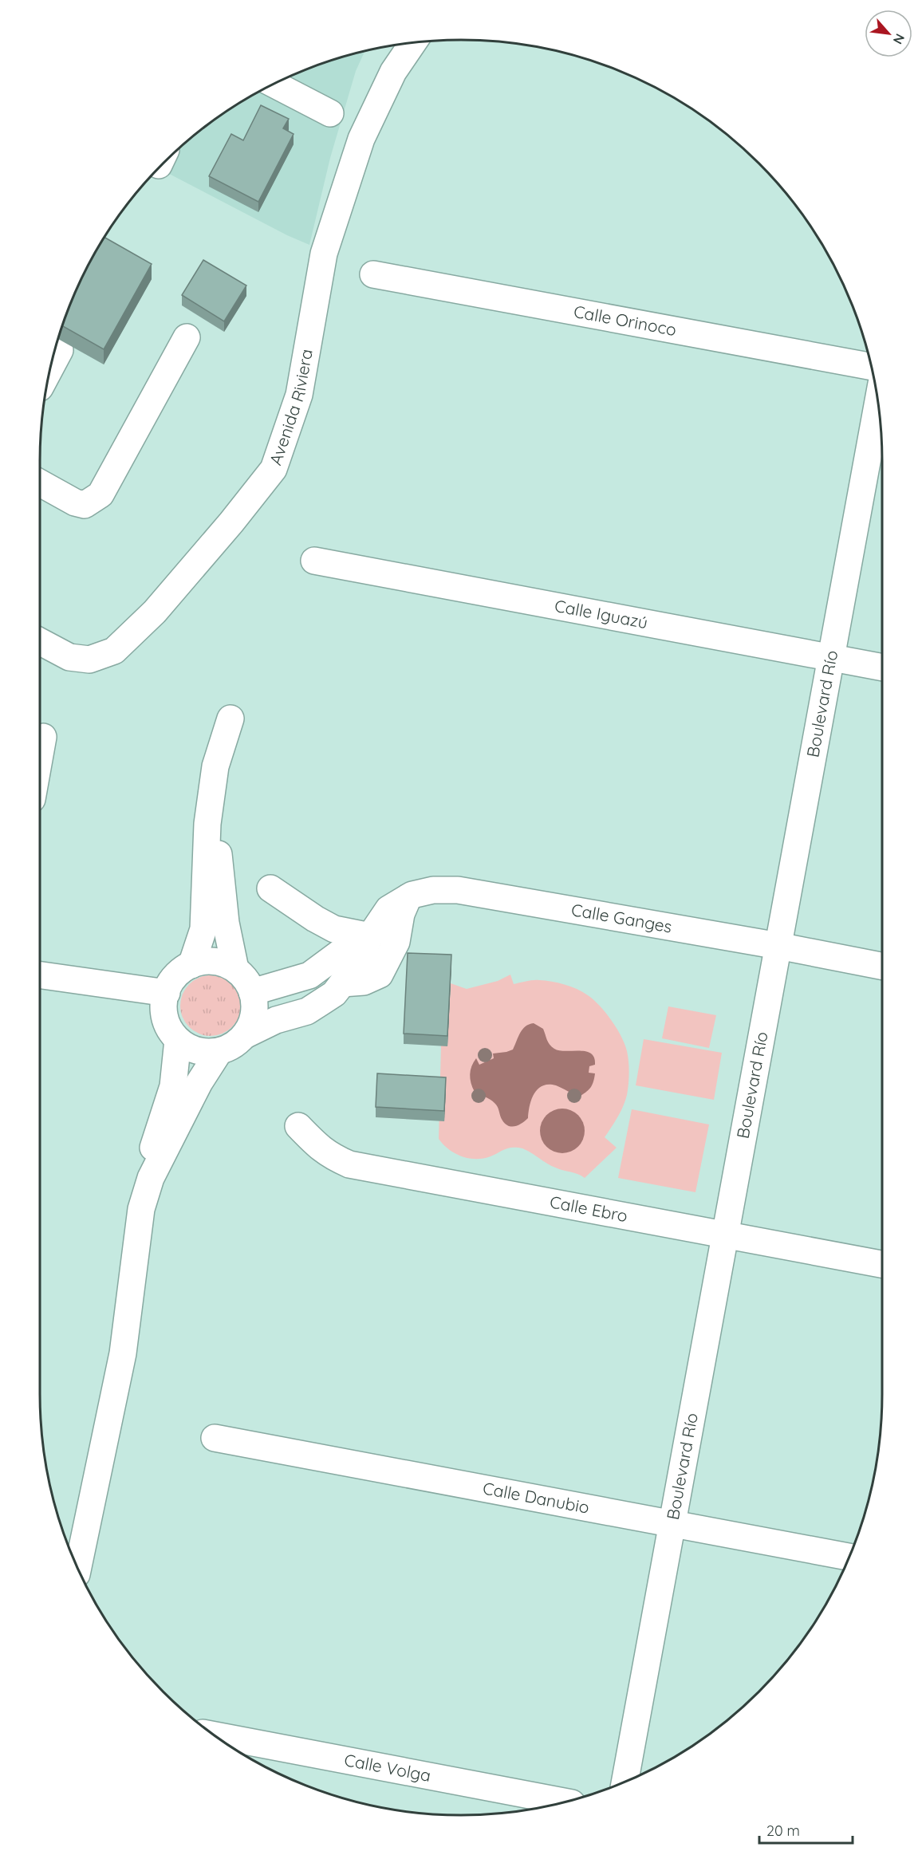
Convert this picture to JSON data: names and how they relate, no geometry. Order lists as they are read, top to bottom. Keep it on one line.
{"streets":{"street":["Calle Orinoco","Avenida Riviera","Calle Iguazú","Boulevard Río","Calle Ganges","Calle Ebro","Calle Danubio","Calle Volga"]},"crossings":[["Calle Iguazú","Boulevard Río"],["Boulevard Río","Calle Ganges"],["Boulevard Río","Calle Ebro"],["Boulevard Río","Calle Danubio"]],"scale_bar":"20 m","north":"bottom right"}
